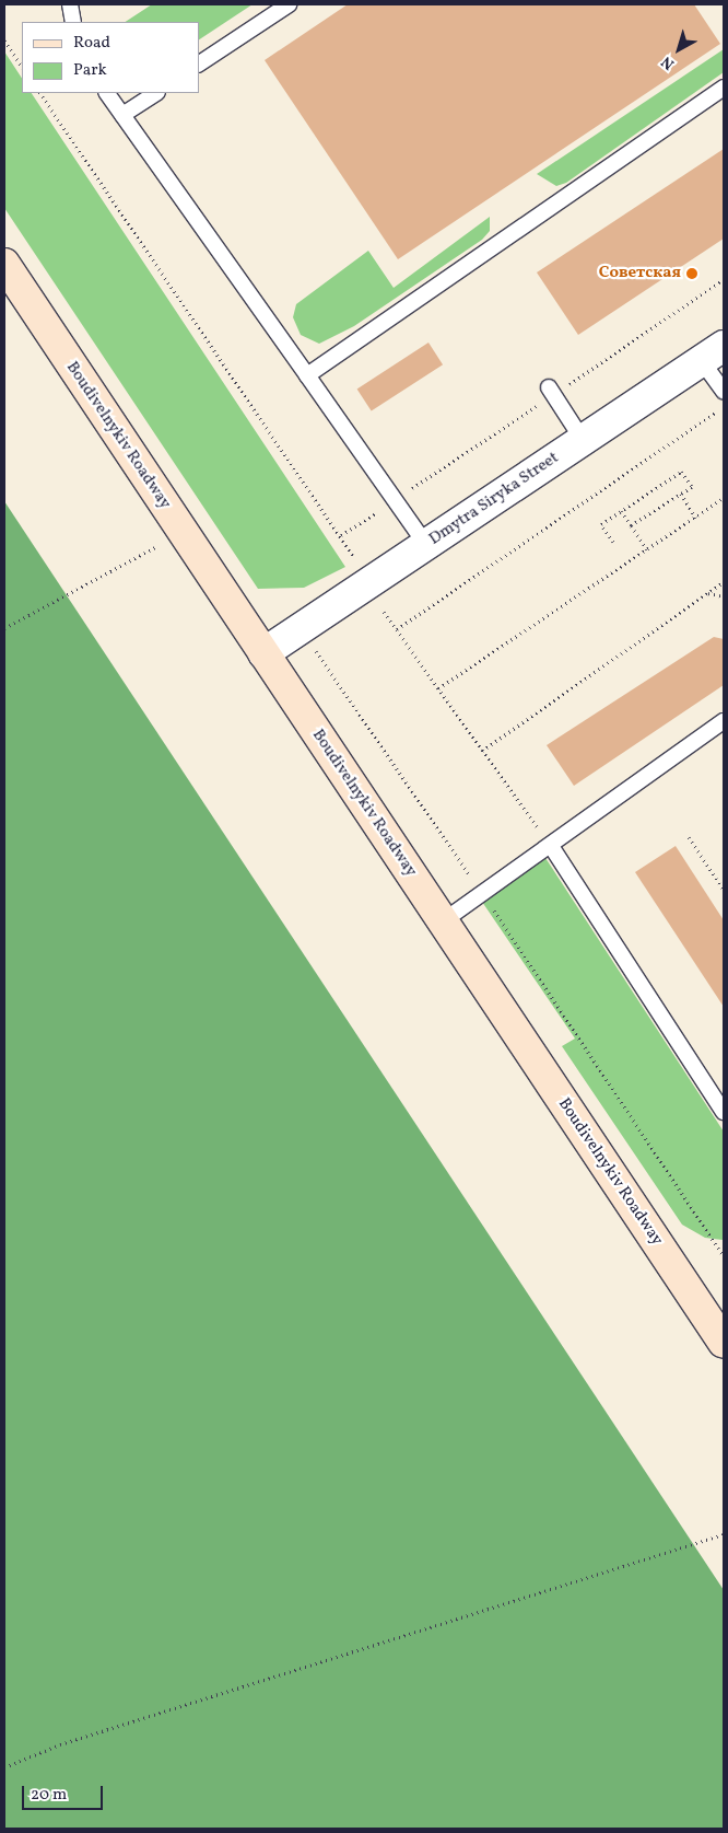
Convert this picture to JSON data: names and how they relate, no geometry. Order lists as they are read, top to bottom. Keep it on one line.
{"streets":{"main road":["Boudivelnykiv Roadway"],"street":["Dmytra Siryka Street"]},"crossings":[["Boudivelnykiv Roadway","Dmytra Siryka Street"]],"places":["Советская"],"legend":["Road","Park"],"scale_bar":"20 m","north":"bottom left"}
